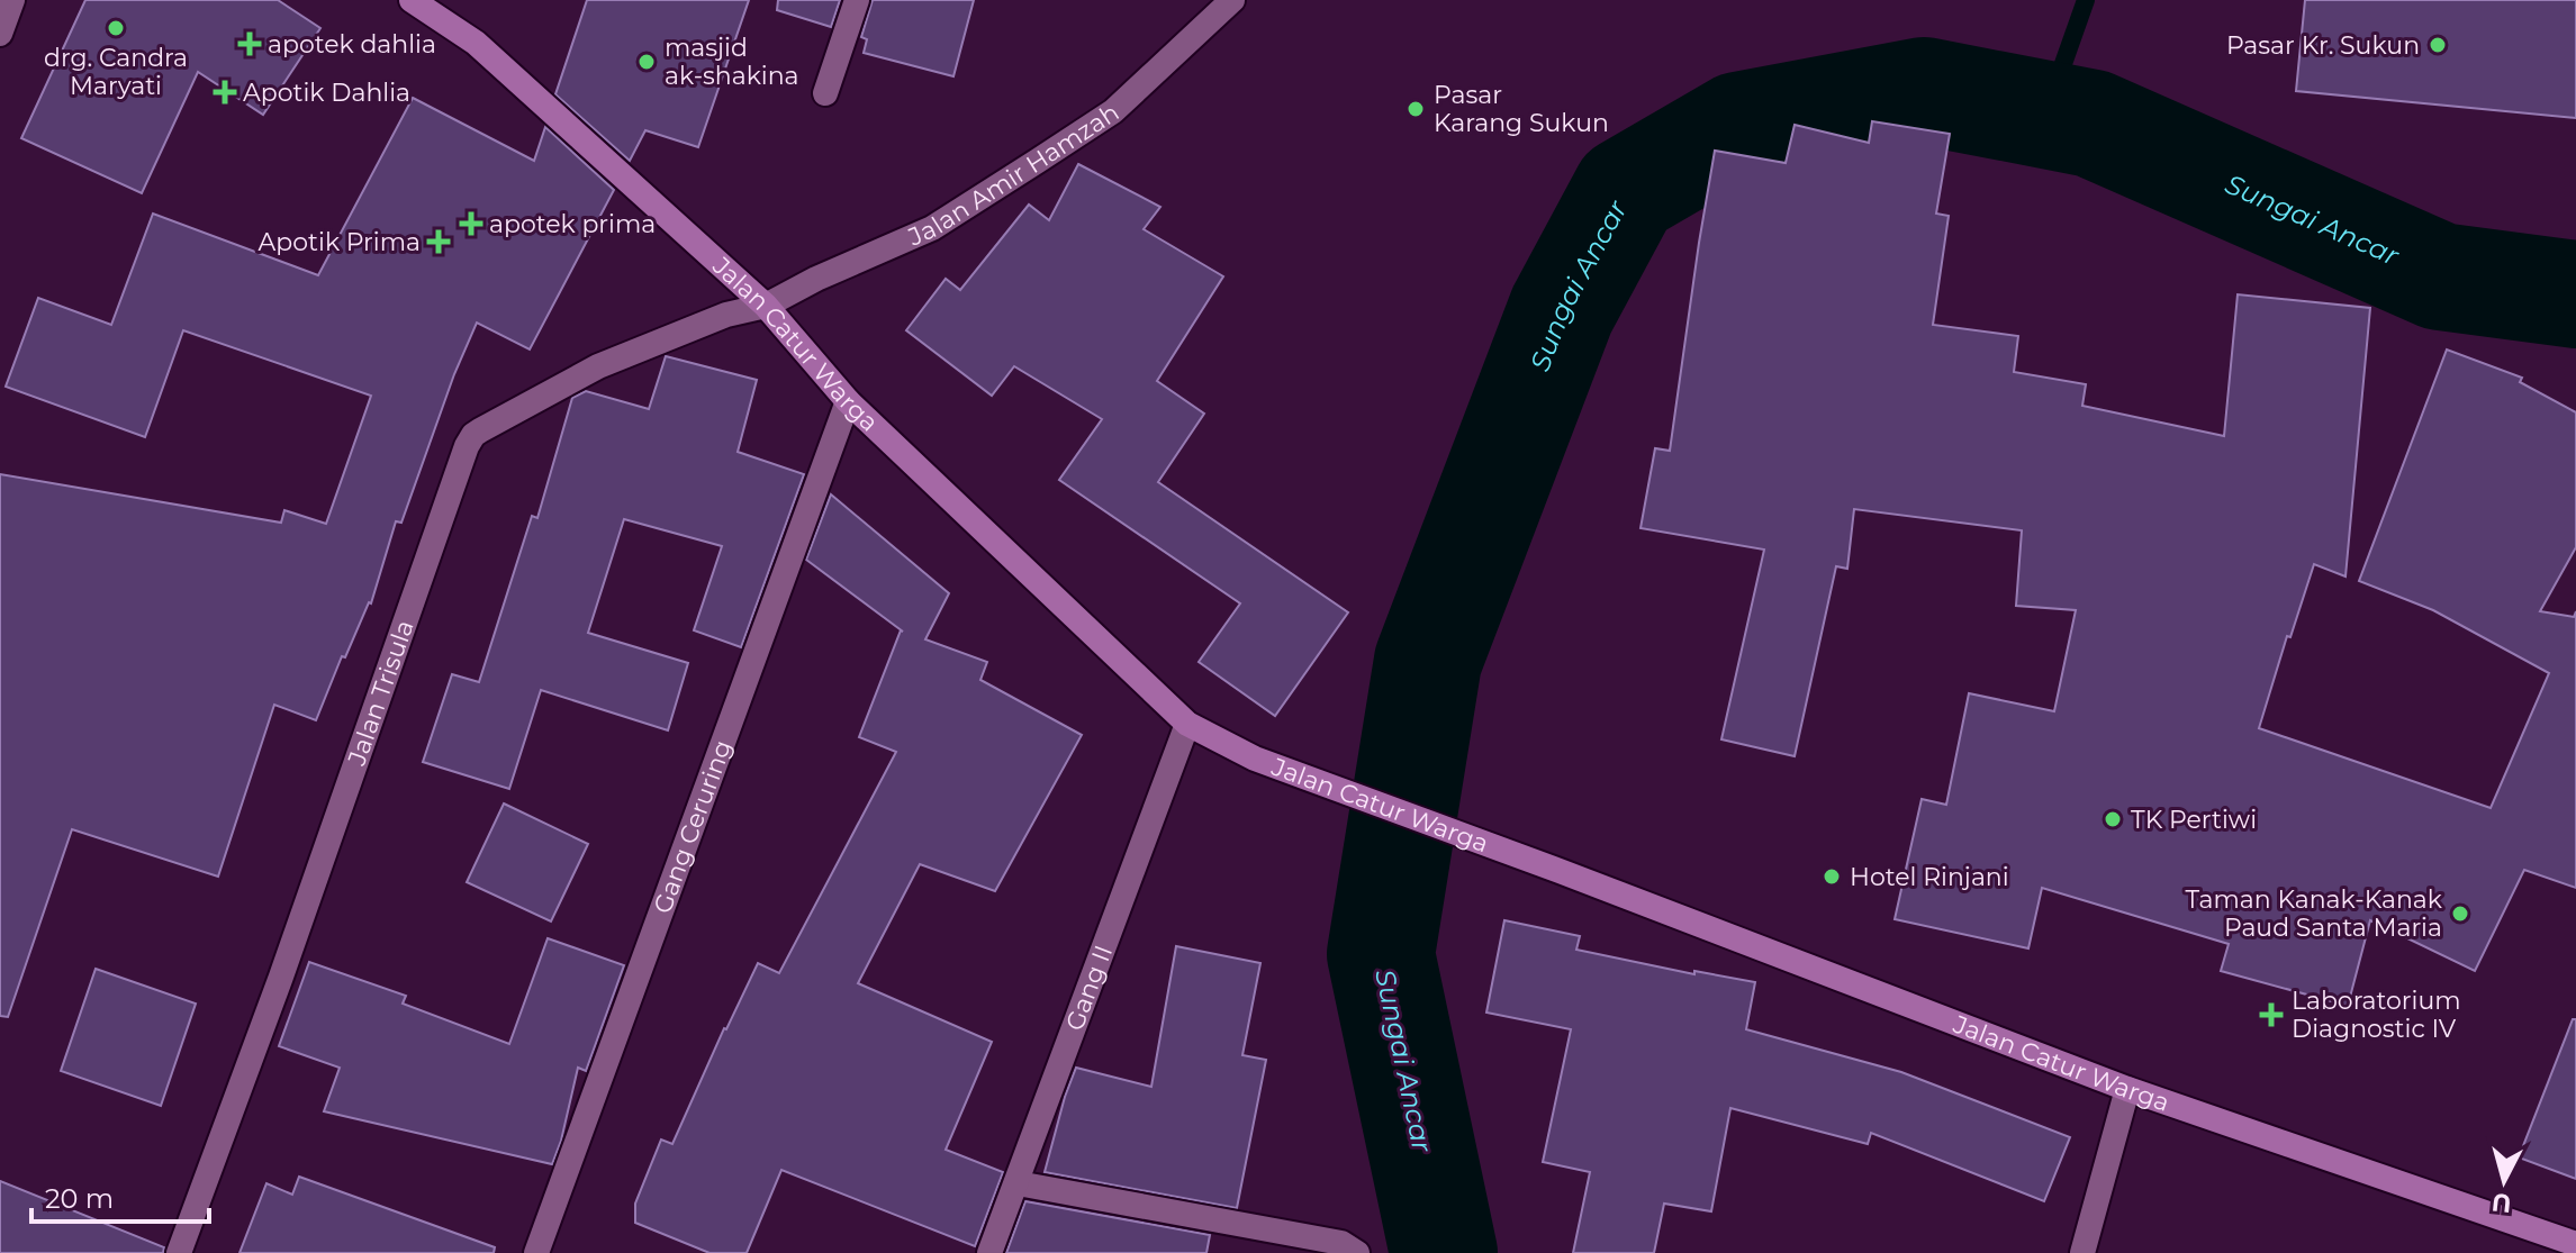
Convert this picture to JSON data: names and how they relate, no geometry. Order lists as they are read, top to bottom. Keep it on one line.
{"streets":{"main road":["Jalan Catur Warga"],"street":["Jalan Amir Hamzah","Jalan Trisula","Gang Ceruring","Gang II"]},"crossings":[["Jalan Amir Hamzah","Jalan Catur Warga"],["Jalan Amir Hamzah","Jalan Trisula"],["Jalan Catur Warga","Jalan Trisula"],["Jalan Catur Warga","Gang Ceruring"],["Jalan Catur Warga","Gang II"]],"water":["Sungai Ancar"],"places":{"other":["drg. Candra Maryati","Pasar Kr. Sukun","masjid ak-shakina","Pasar Karang Sukun","TK Pertiwi","Hotel Rinjani","Taman Kanak-Kanak Paud Santa Maria"],"health":["apotek dahlia","Apotik Dahlia","apotek prima","Apotik Prima","Laboratorium Diagnostic IV"]},"scale_bar":"20 m","north":"bottom"}
